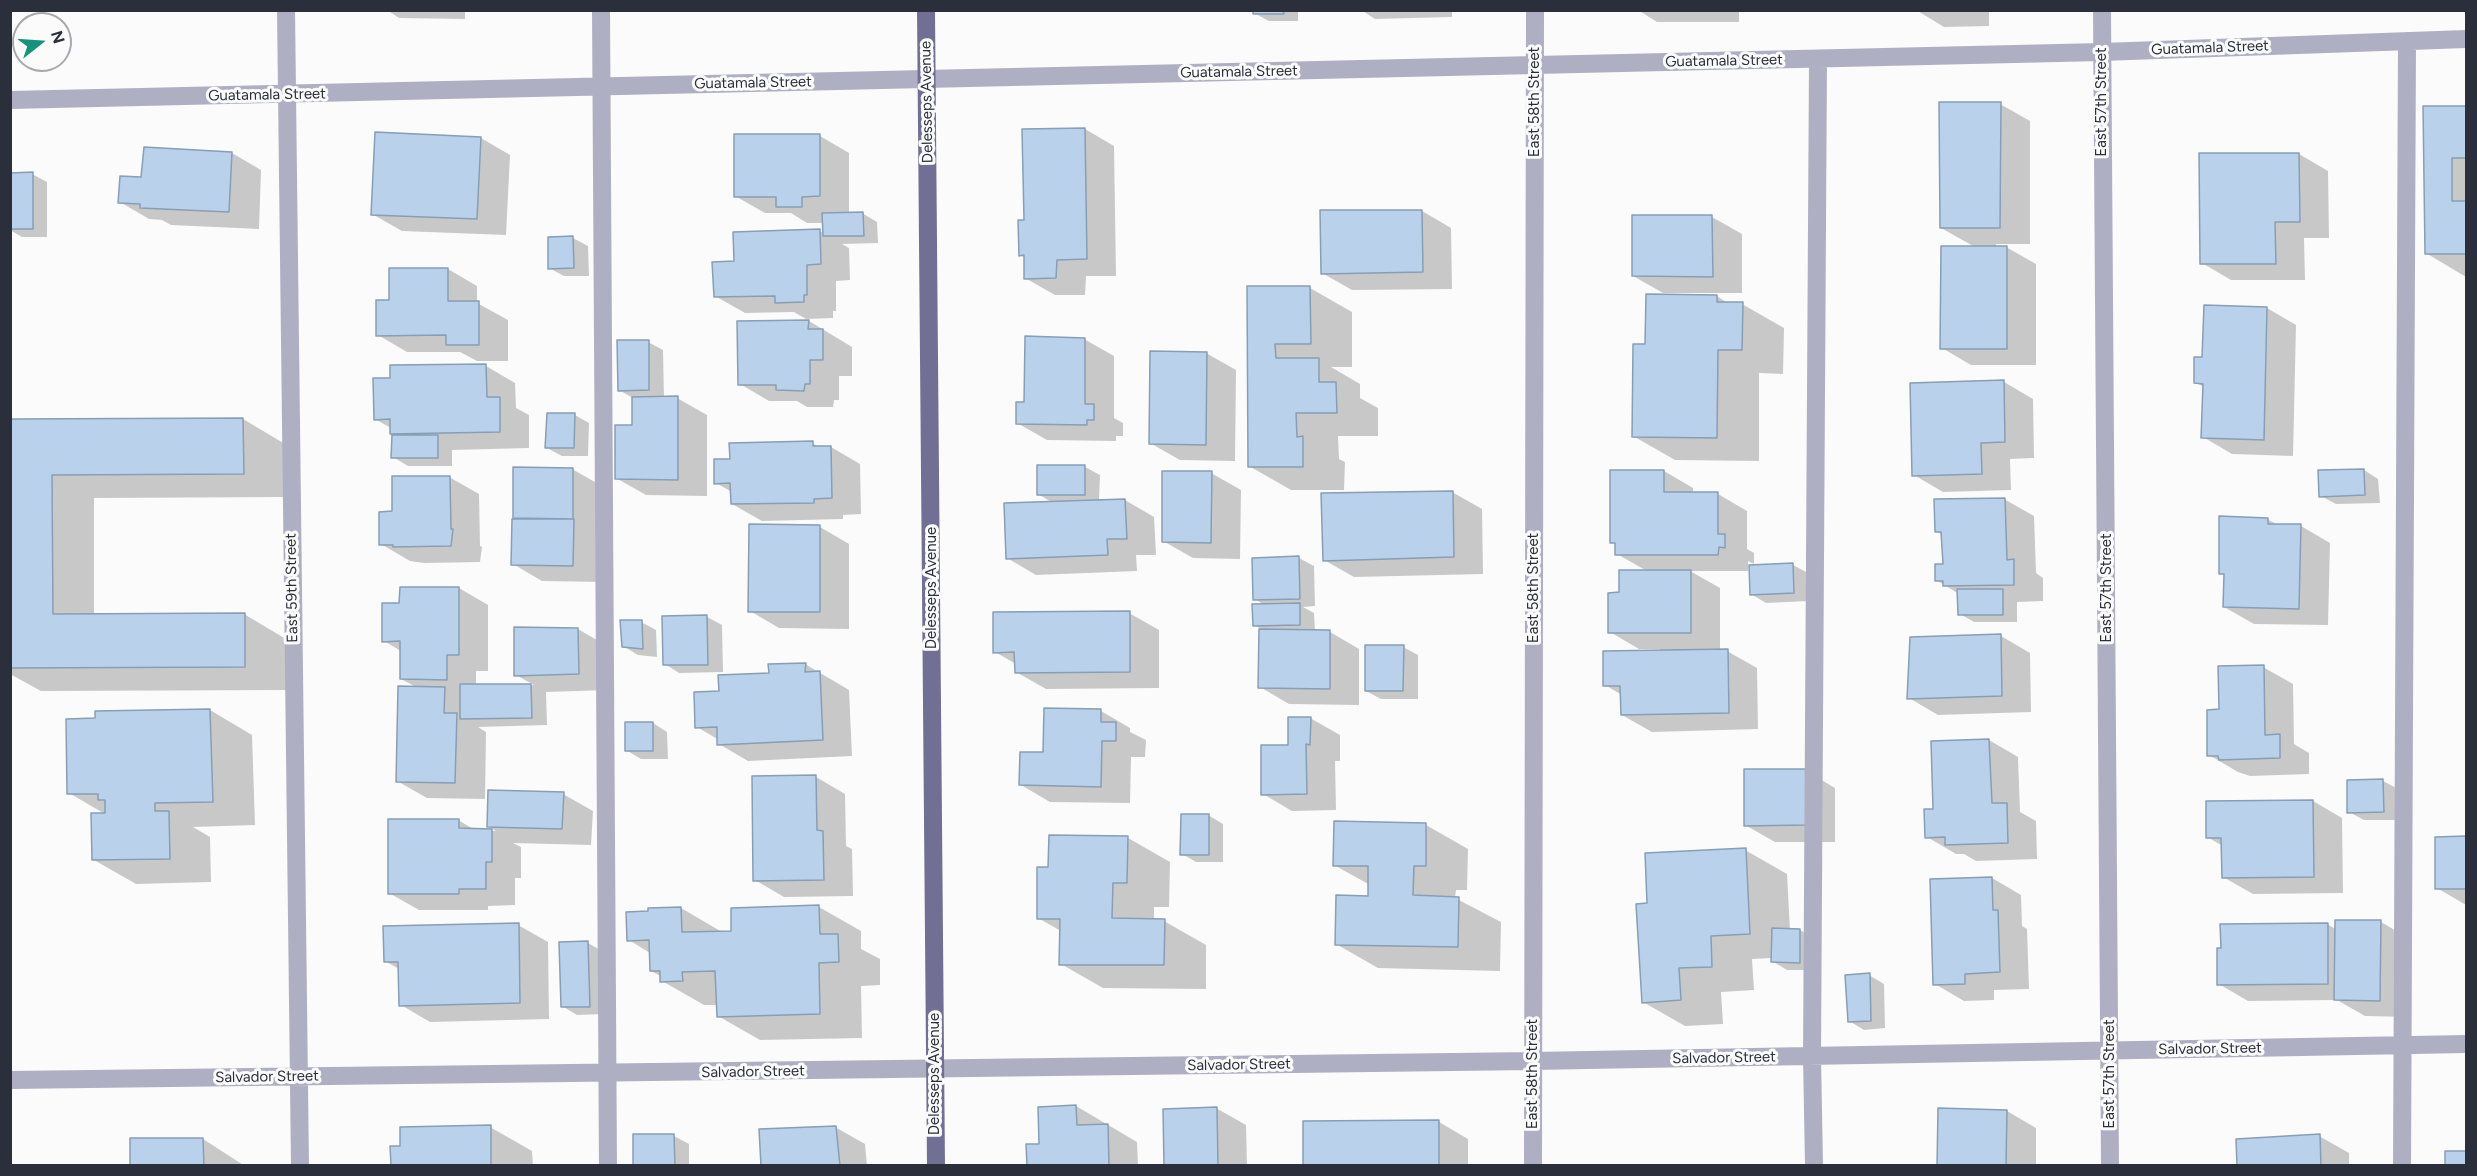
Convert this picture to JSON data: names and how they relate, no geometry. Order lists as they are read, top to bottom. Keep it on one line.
{"streets":{"main road":["Delesseps Avenue"],"street":["Guatamala Street","East 58th Street","East 57th Street","East 59th Street","Salvador Street"]},"crossings":[["Guatamala Street","Delesseps Avenue"],["Guatamala Street","East 58th Street"],["Guatamala Street","East 57th Street"],["Guatamala Street","East 59th Street"],["Delesseps Avenue","Salvador Street"],["East 58th Street","Salvador Street"],["East 57th Street","Salvador Street"],["East 59th Street","Salvador Street"]],"north":"right"}
